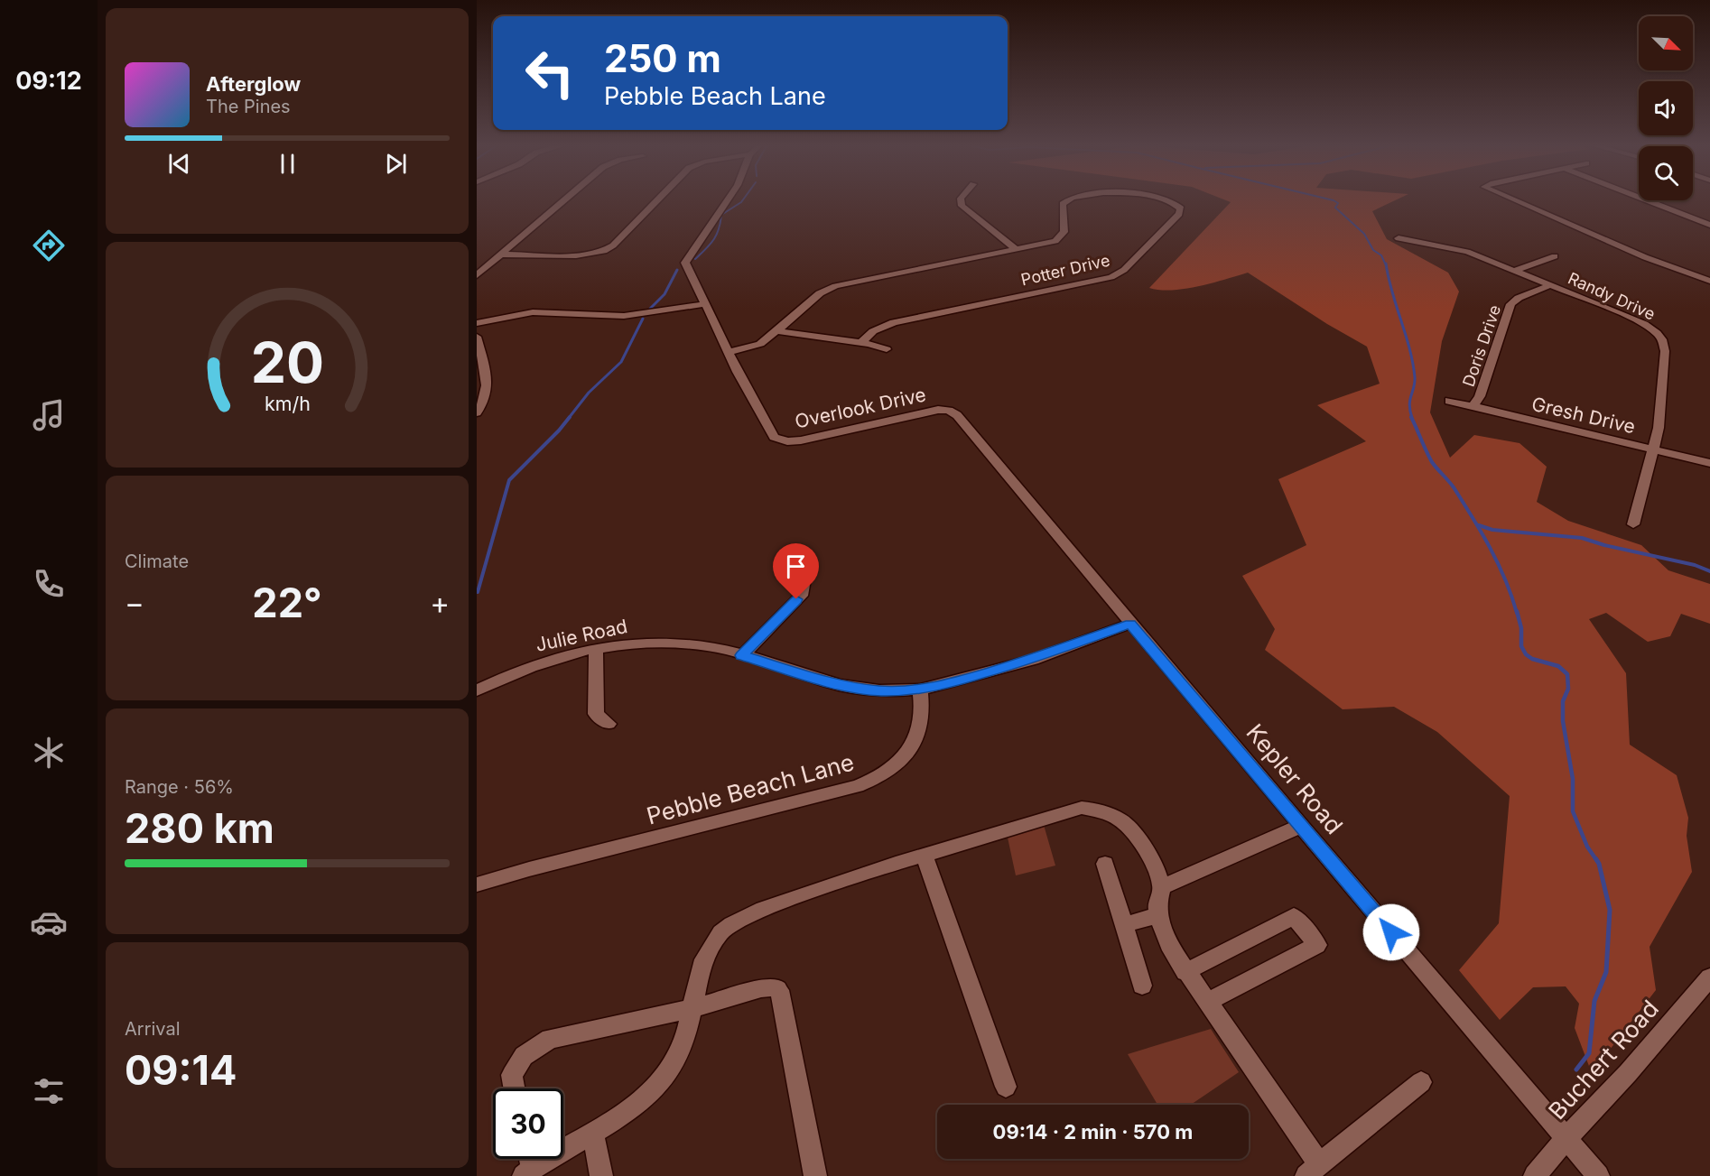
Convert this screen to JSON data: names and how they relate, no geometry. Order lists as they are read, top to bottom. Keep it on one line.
{"streets":{"street":["Potter Drive","Randy Drive","Doris Drive","Overlook Drive","Gresh Drive","Julie Road","Kepler Road","Pebble Beach Lane","Buchert Road"]},"crossings":[["Potter Drive","Overlook Drive"],["Randy Drive","Doris Drive"],["Randy Drive","Gresh Drive"],["Doris Drive","Gresh Drive"],["Overlook Drive","Kepler Road"],["Julie Road","Pebble Beach Lane"],["Kepler Road","Buchert Road"]],"north":"bottom right","page":{"tabs":"09:12","turn":["250 m","Pebble Beach Lane"],"song":["Afterglow","The Pines"],"tile":["Climate",["Range · 56%","280 km"],["Arrival","09:14"]],"heat":["−","22°","+"],"limit":"30","trip":"09:14 · 2 min · 570 m","gauge":["20","km/h"]}}
